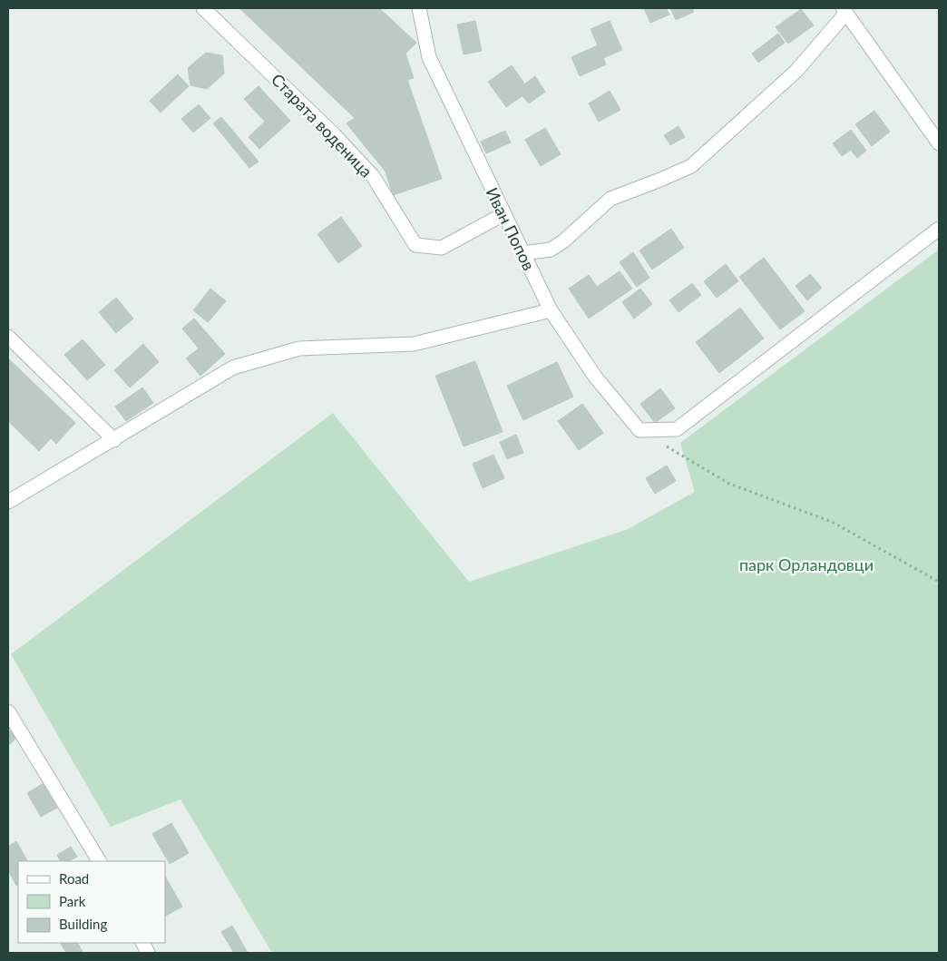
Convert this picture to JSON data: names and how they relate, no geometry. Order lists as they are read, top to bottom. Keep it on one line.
{"streets":{"street":["Старата воденица","Иван Попов"]},"crossings":[["Старата воденица","Иван Попов"]],"parks":["парк Орландовци"],"legend":["Road","Park","Building"]}
